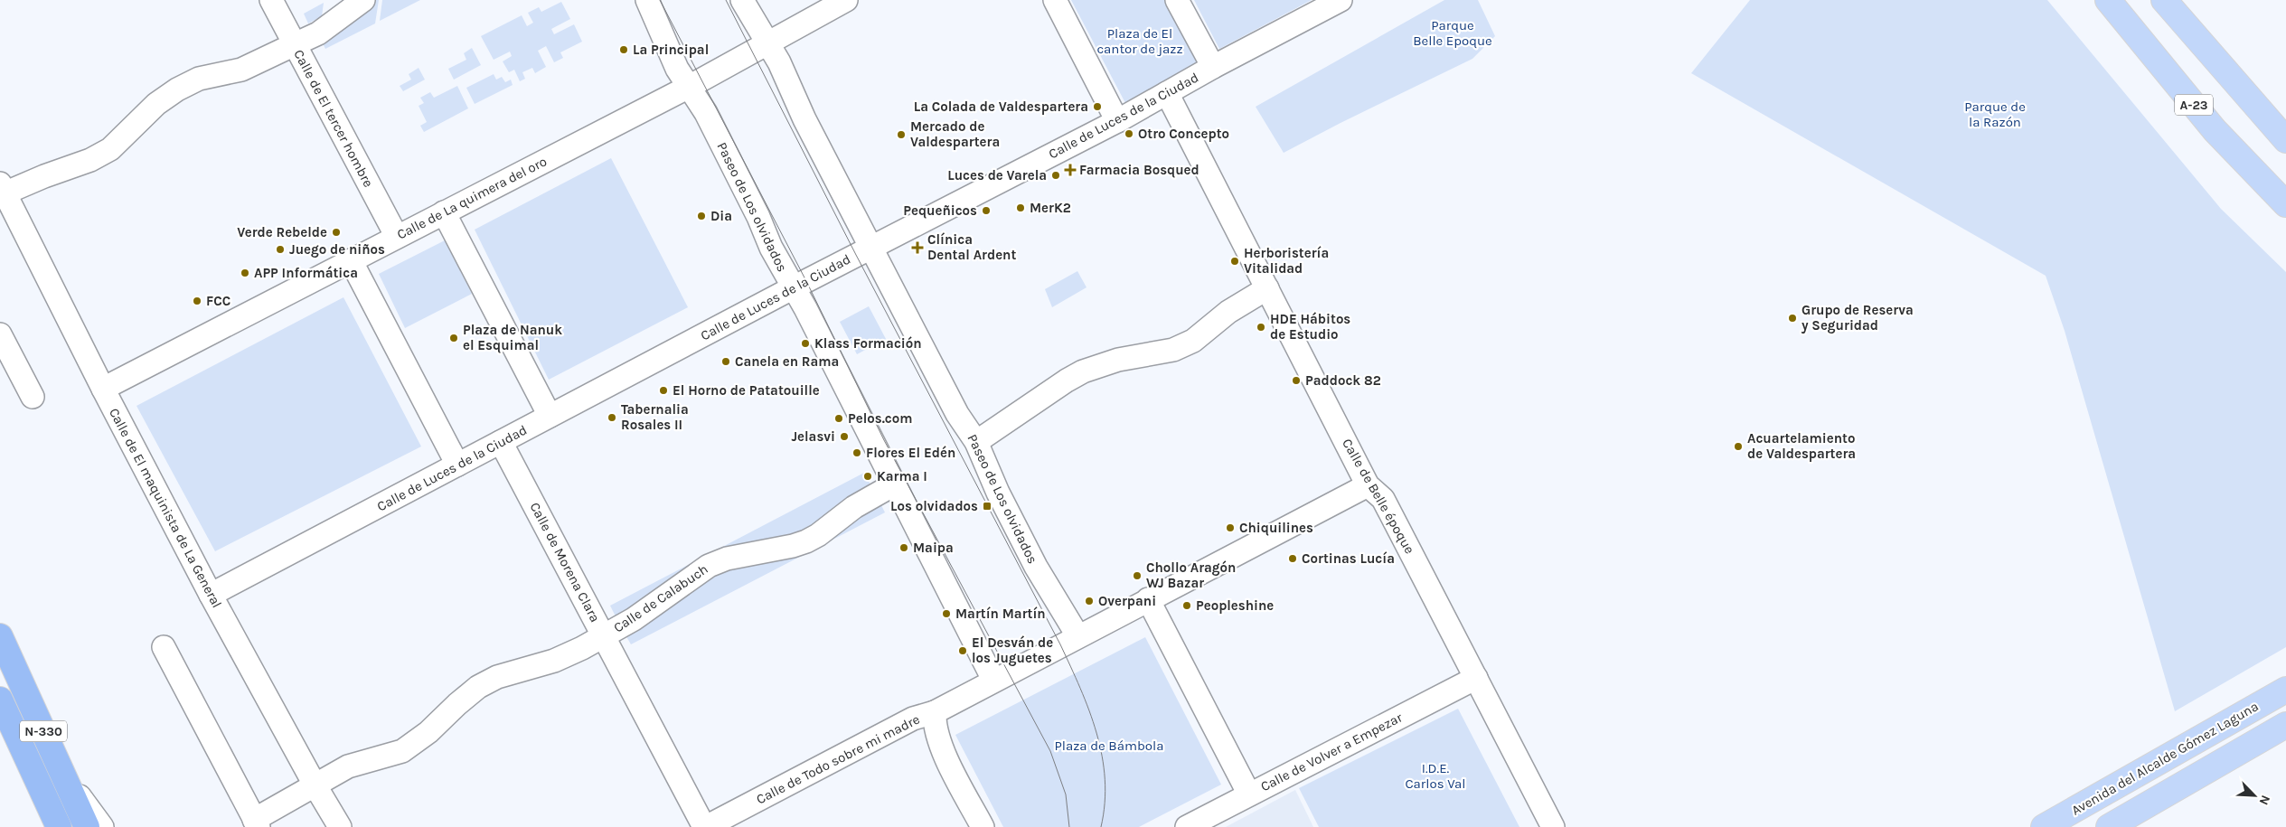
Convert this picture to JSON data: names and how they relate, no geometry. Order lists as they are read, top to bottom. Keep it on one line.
{"streets":{"highway":["N-330"],"main road":["A-23","Avenida del Alcalde Gómez Laguna"],"street":["Calle de Luces de la Ciudad","Calle de El tercer hombre","Calle de La quimera del oro","Paseo de Los olvidados","Calle de Belle époque","Calle de El maquinista de La General","Calle de Morena Clara","Calle de Calabuch","Calle de Volver a Empezar","Calle de Todo sobre mi madre"]},"crossings":[["Calle de Luces de la Ciudad","Paseo de Los olvidados"],["Calle de Luces de la Ciudad","Calle de Belle époque"],["Calle de Luces de la Ciudad","Calle de El maquinista de La General"],["Calle de Luces de la Ciudad","Calle de Morena Clara"],["Calle de El tercer hombre","Calle de La quimera del oro"],["Calle de La quimera del oro","Paseo de Los olvidados"],["Calle de La quimera del oro","Calle de El maquinista de La General"],["Paseo de Los olvidados","Calle de Calabuch"],["Paseo de Los olvidados","Calle de Todo sobre mi madre"],["Calle de Belle époque","Calle de Volver a Empezar"],["Calle de El maquinista de La General","Calle de Calabuch"],["Calle de Morena Clara","Calle de Calabuch"],["Calle de Morena Clara","Calle de Todo sobre mi madre"]],"parks":["Parque Belle Epoque","Plaza de El cantor de jazz","Parque de la Razón","Plaza de Bámbola","I.D.E. Carlos Val"],"places":{"other":["La Principal","La Colada de Valdespartera","Otro Concepto","Mercado de Valdespartera","Luces de Varela","MerK2","Pequeñicos","Dia","Verde Rebelde","Juego de niños","Herboristería Vitalidad","APP Informática","FCC","Grupo de Reserva y Seguridad","HDE Hábitos de Estudio","Plaza de Nanuk el Esquimal","Klass Formación","Canela en Rama","Paddock 82","El Horno de Patatouille","Tabernalia Rosales II","Pelos.com","Jelasvi","Acuartelamiento de Valdespartera","Flores El Edén","Karma I","Chiquilines","Maipa","Cortinas Lucía","Chollo Aragón WJ Bazar","Overpani","Peopleshine","Martín Martín","El Desván de los Juguetes"],"health":["Farmacia Bosqued","Clínica Dental Ardent"],"transit":["Los olvidados"]},"north":"bottom right"}
